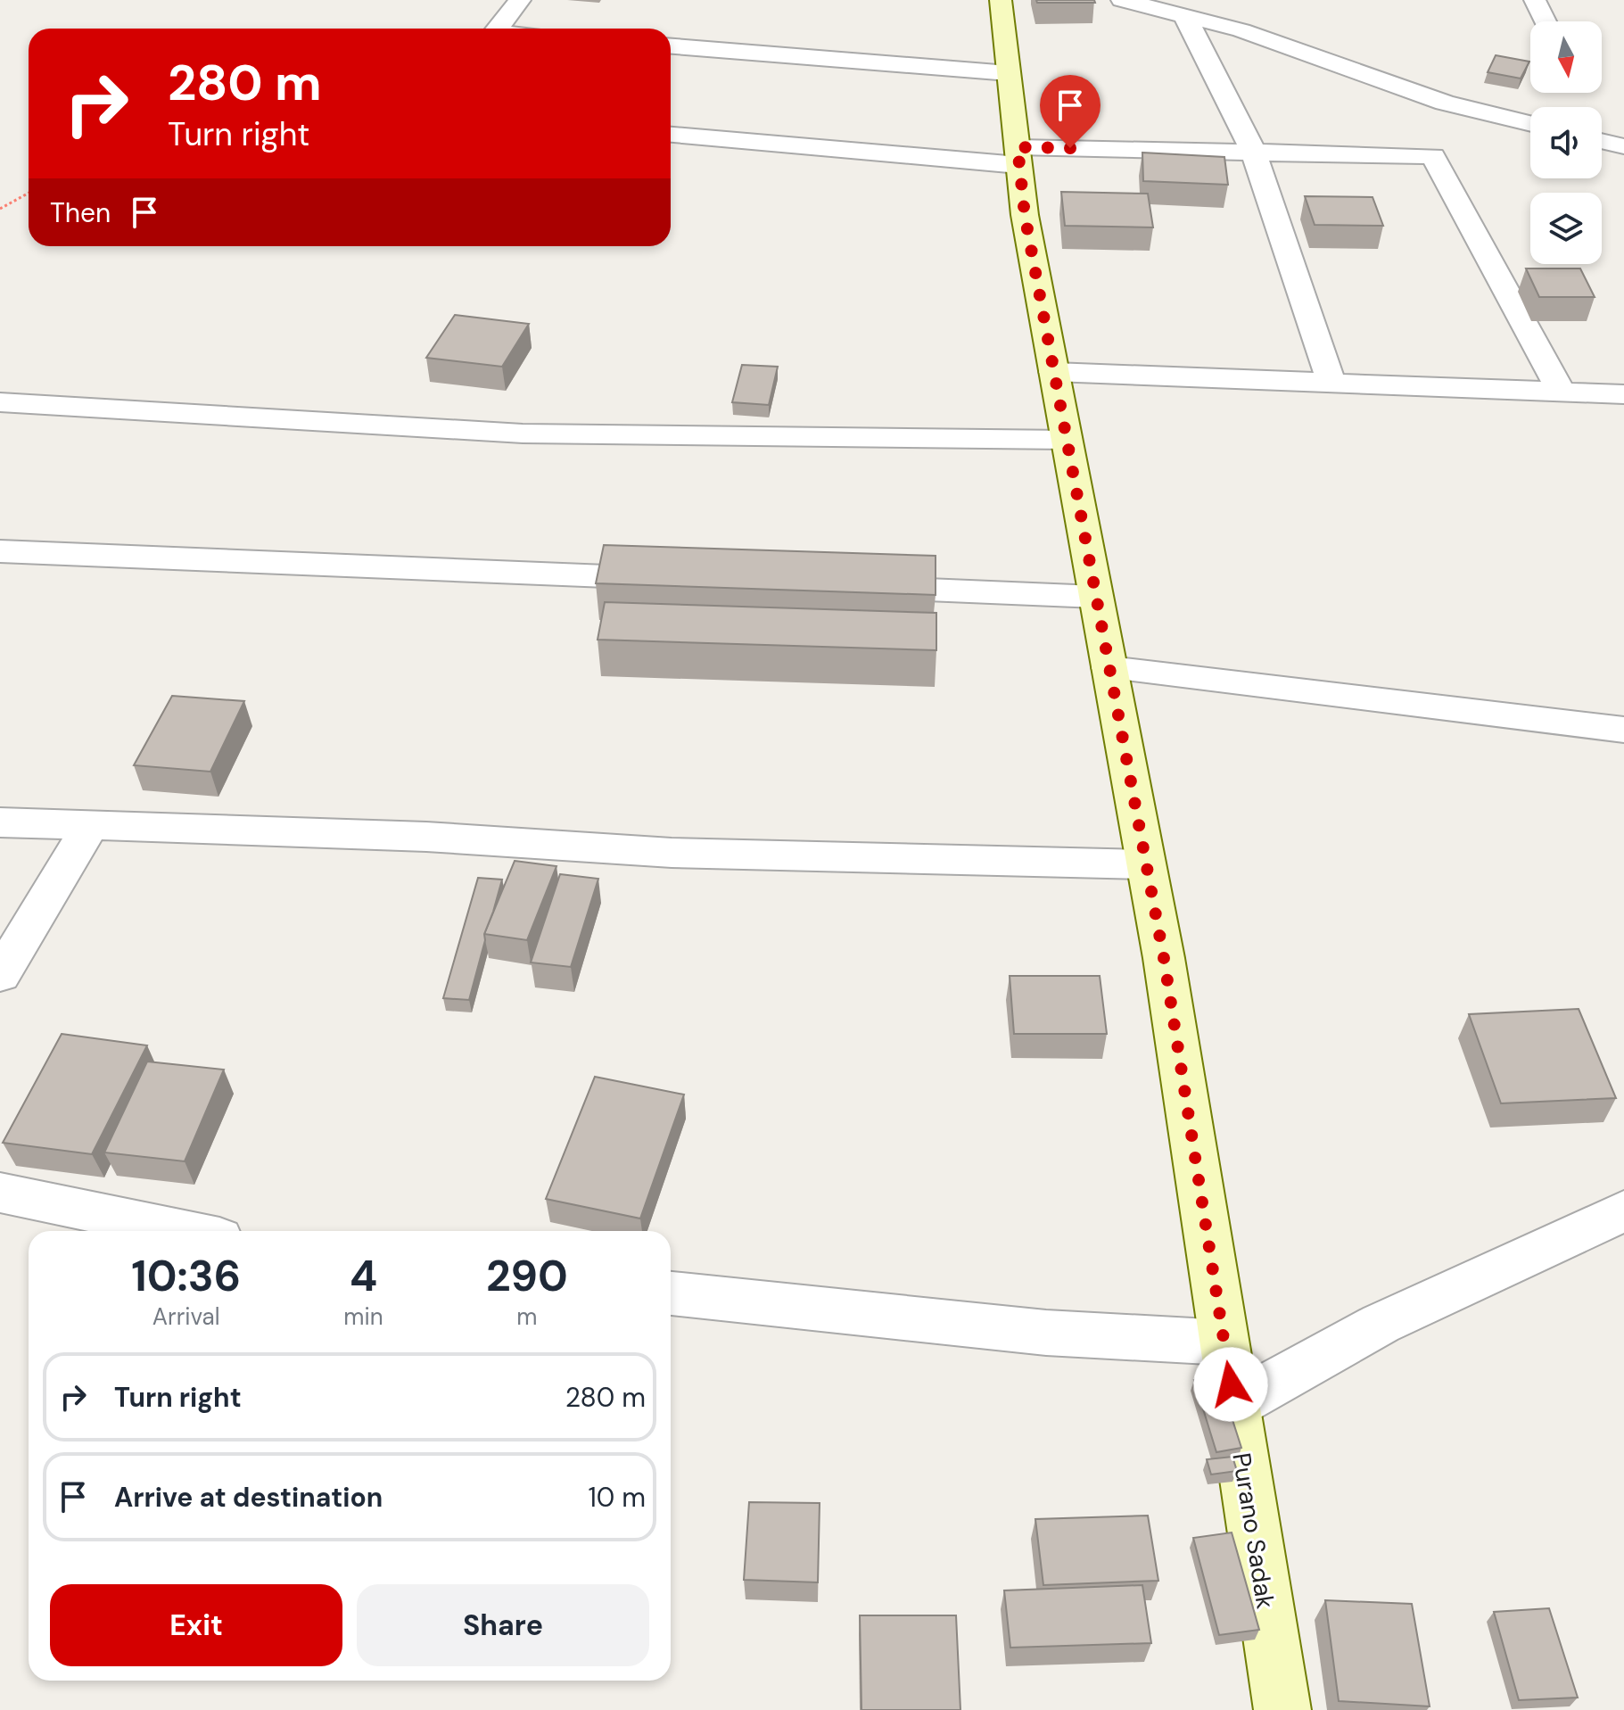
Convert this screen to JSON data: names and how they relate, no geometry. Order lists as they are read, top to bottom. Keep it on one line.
{"streets":{"main road":["Purano Sadak"]},"north":"bottom","page":{"turn":["280 m","Turn right"],"then":"Then","eta":["10:36","Arrival","4","min","290","m"],"list":[{"name":"Turn right","value":"280 m"},{"name":"Arrive at destination","value":"10 m"}],"buttons":["Exit","Share"]}}
